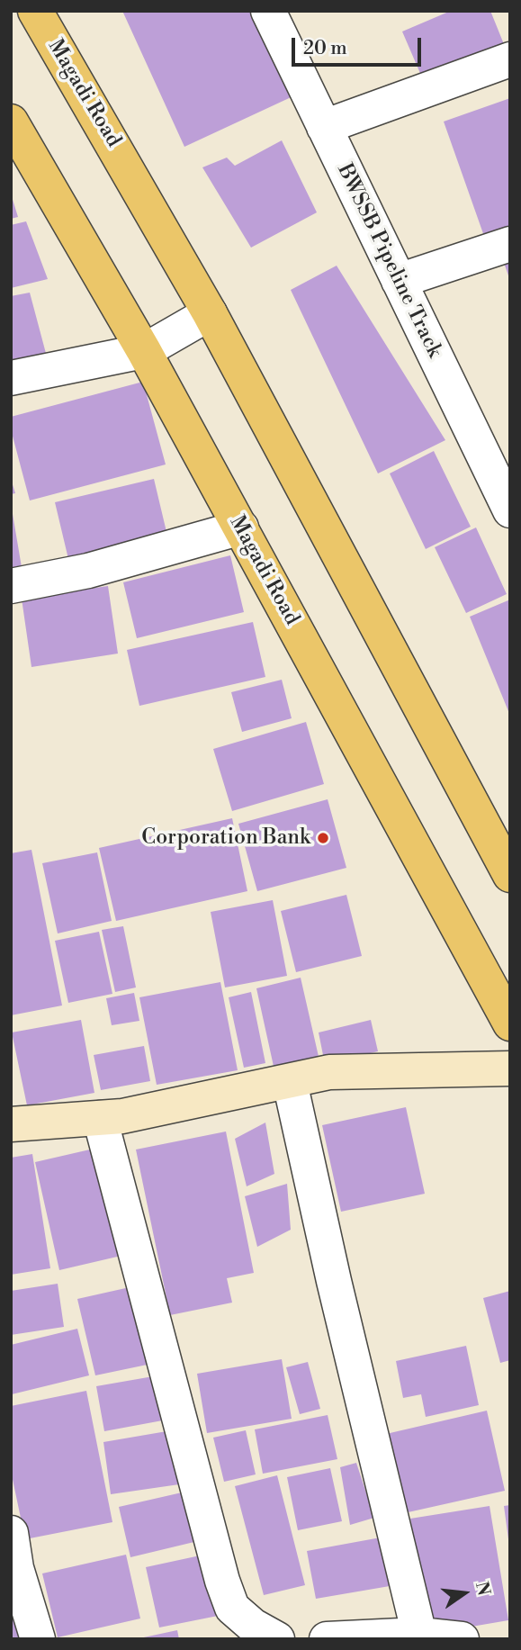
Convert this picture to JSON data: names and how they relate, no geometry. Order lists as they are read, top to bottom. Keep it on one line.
{"streets":{"main road":["Magadi Road"],"street":["BWSSB Pipeline Track"]},"places":["Corporation Bank"],"scale_bar":"20 m","north":"right"}
